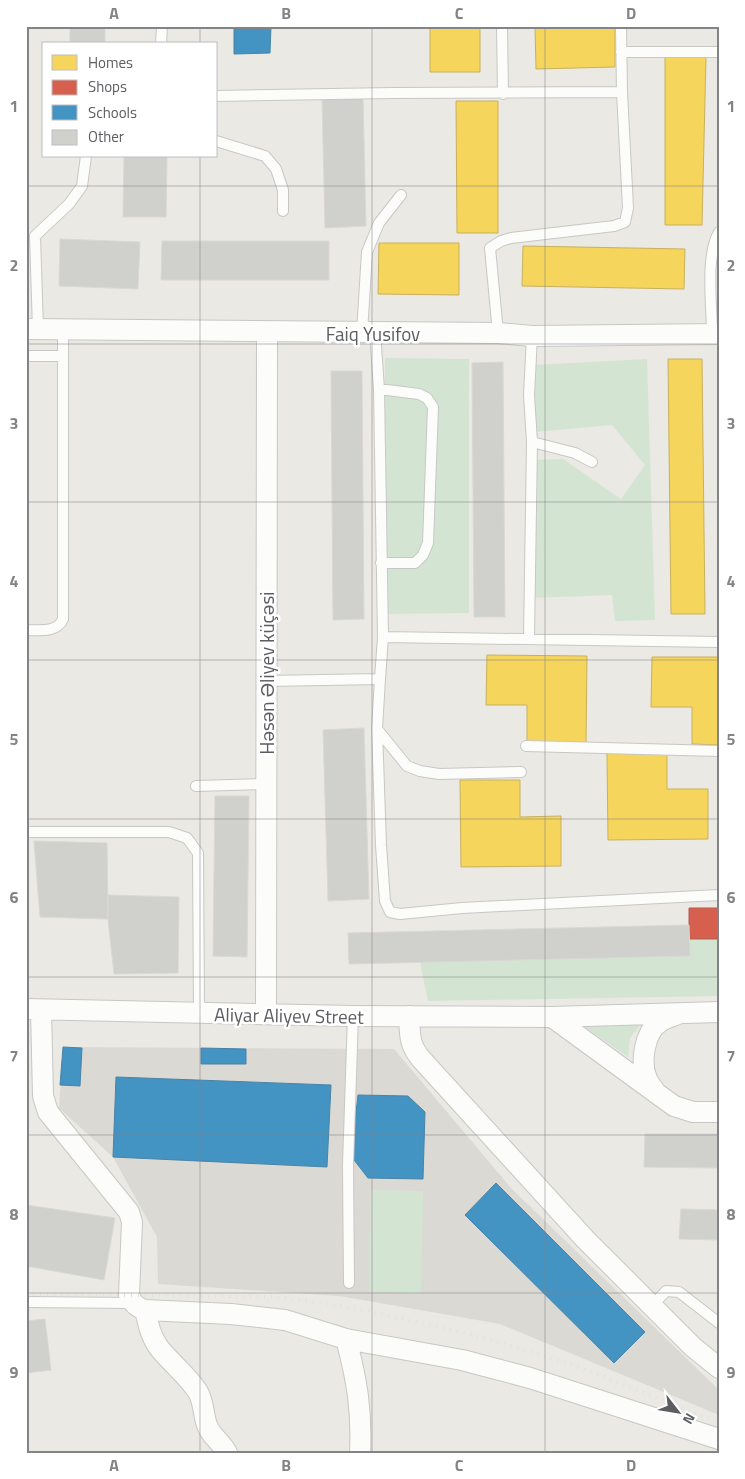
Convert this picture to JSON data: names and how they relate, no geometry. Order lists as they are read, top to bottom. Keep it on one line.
{"streets":{"street":["Faiq Yusifov","Həsən Əliyev küçəsi","Aliyar Aliyev Street"]},"crossings":[["Faiq Yusifov","Həsən Əliyev küçəsi"],["Həsən Əliyev küçəsi","Aliyar Aliyev Street"]],"legend":["Homes","Shops","Schools","Other"],"north":"bottom right","grid":{"columns":["A","B","C","D"],"rows":["1","2","3","4","5","6","7","8","9"]}}
